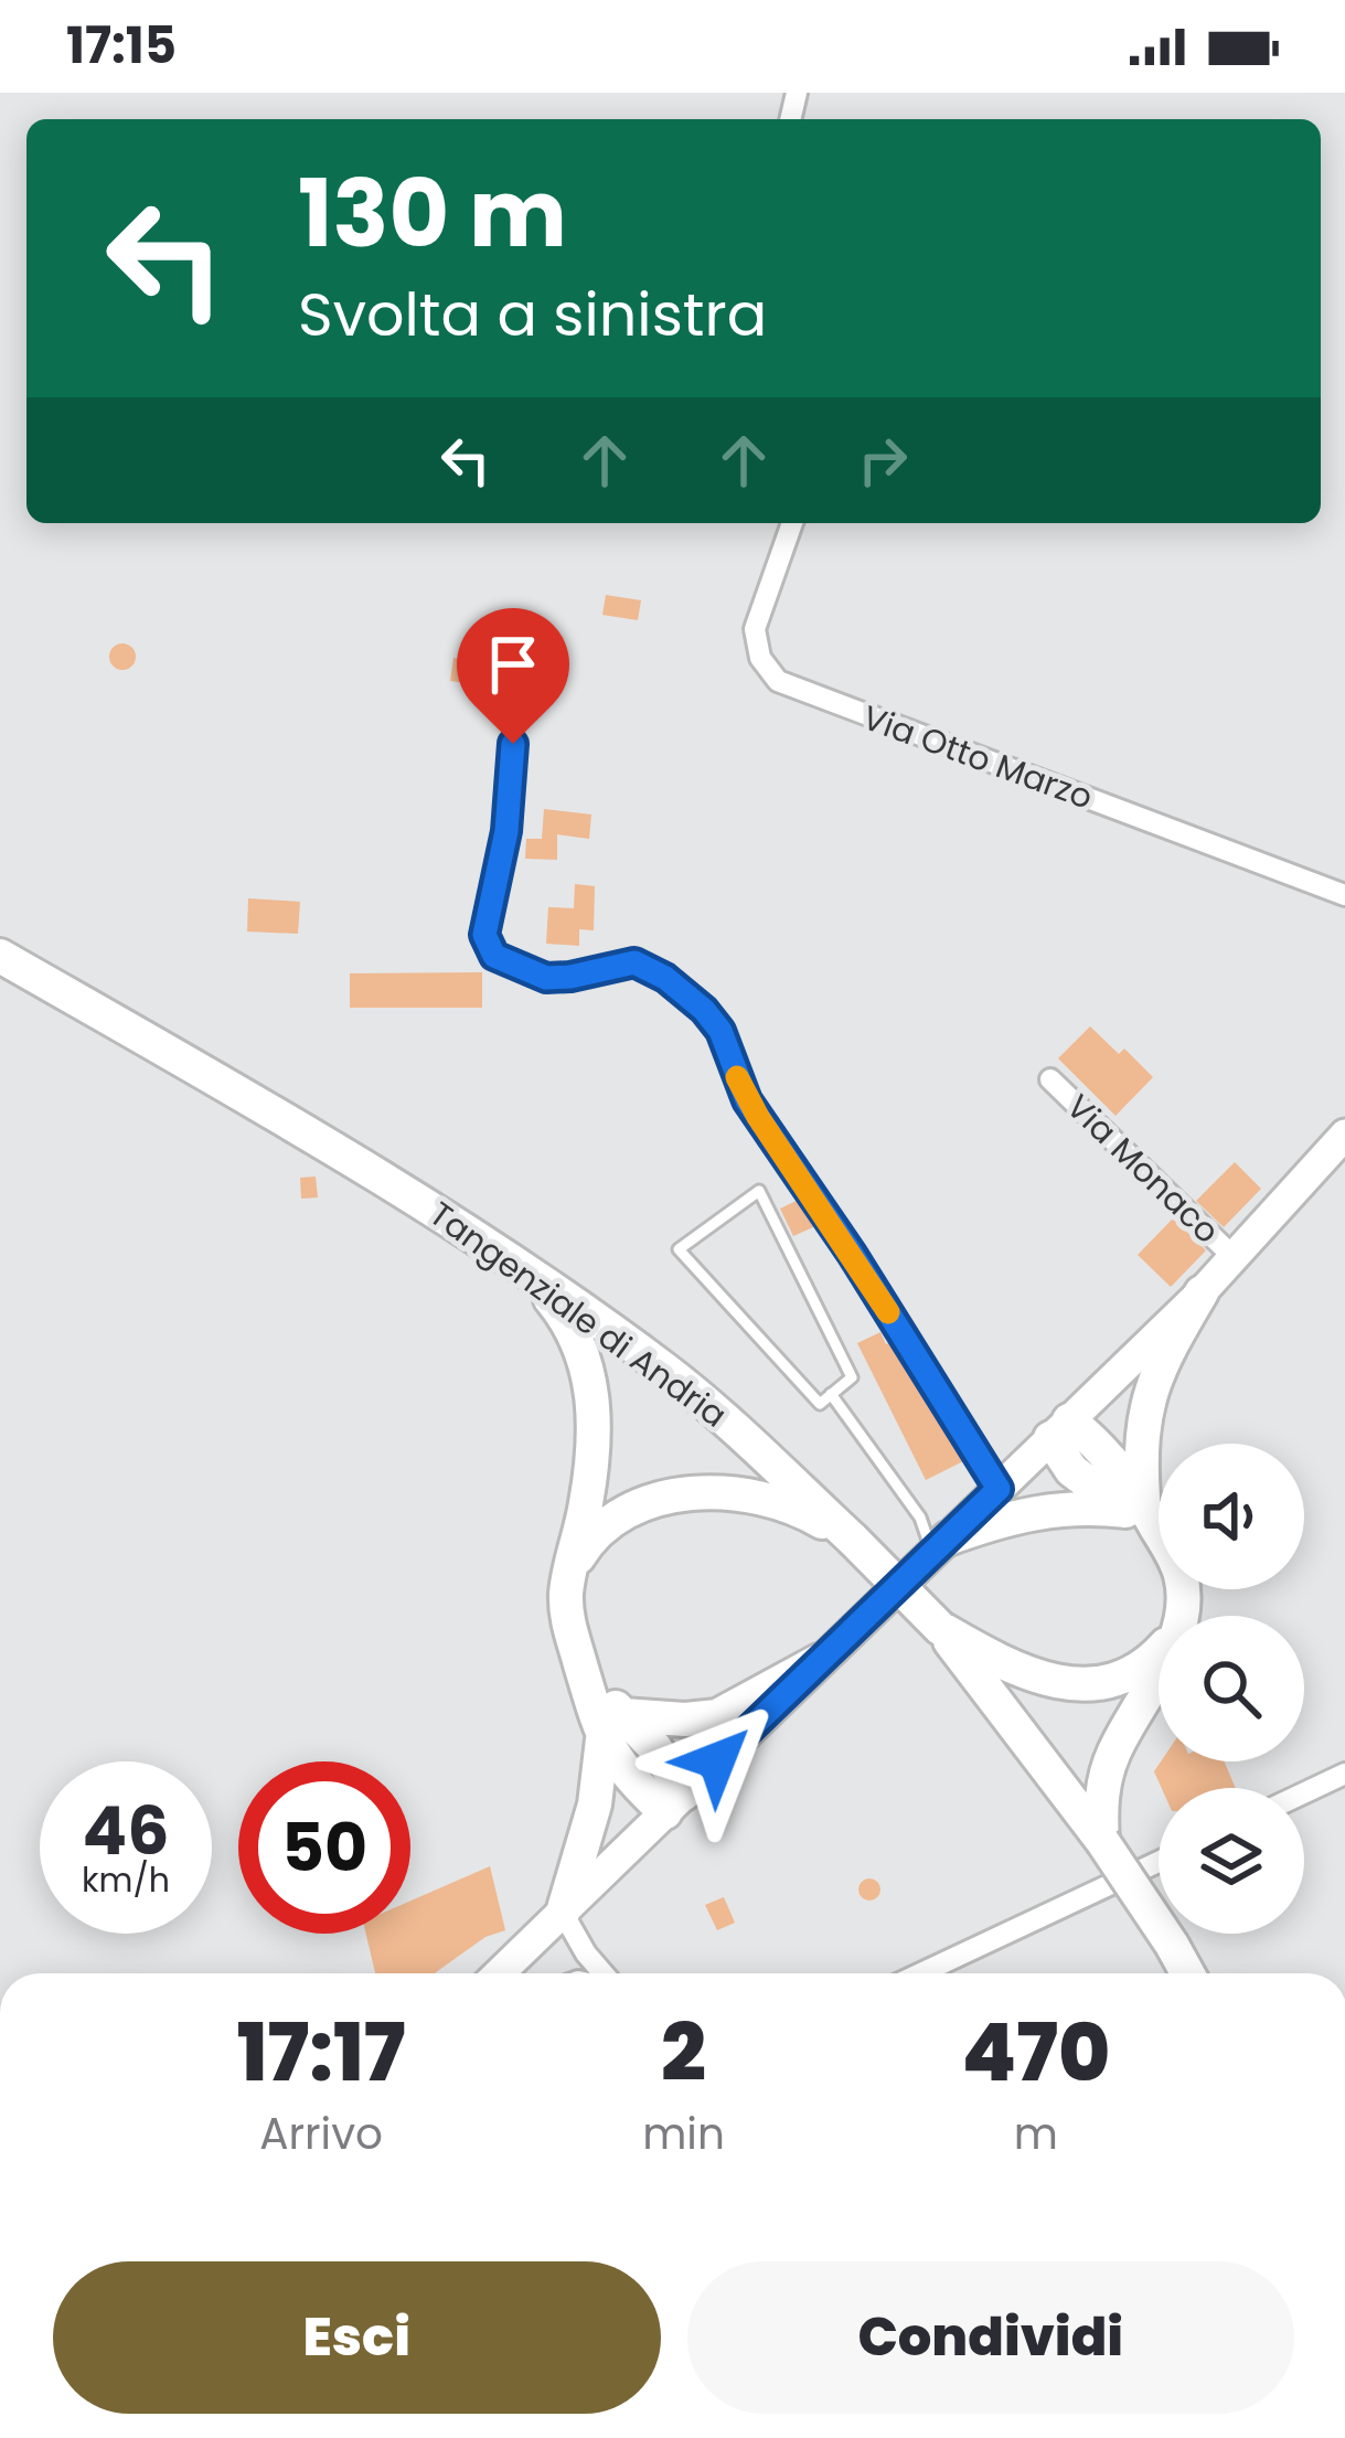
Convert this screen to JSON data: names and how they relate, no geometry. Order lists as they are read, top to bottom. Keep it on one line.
{"streets":{"main road":["Tangenziale di Andria"],"street":["Via Otto Marzo","Via Monaco"]},"page":{"status":"17:15","turn":["130 m","Svolta a sinistra"],"speed":"46 km/h","limit":"50","eta":["17:17","Arrivo","2","min","470","m"],"buttons":["Esci","Condividi"]}}
